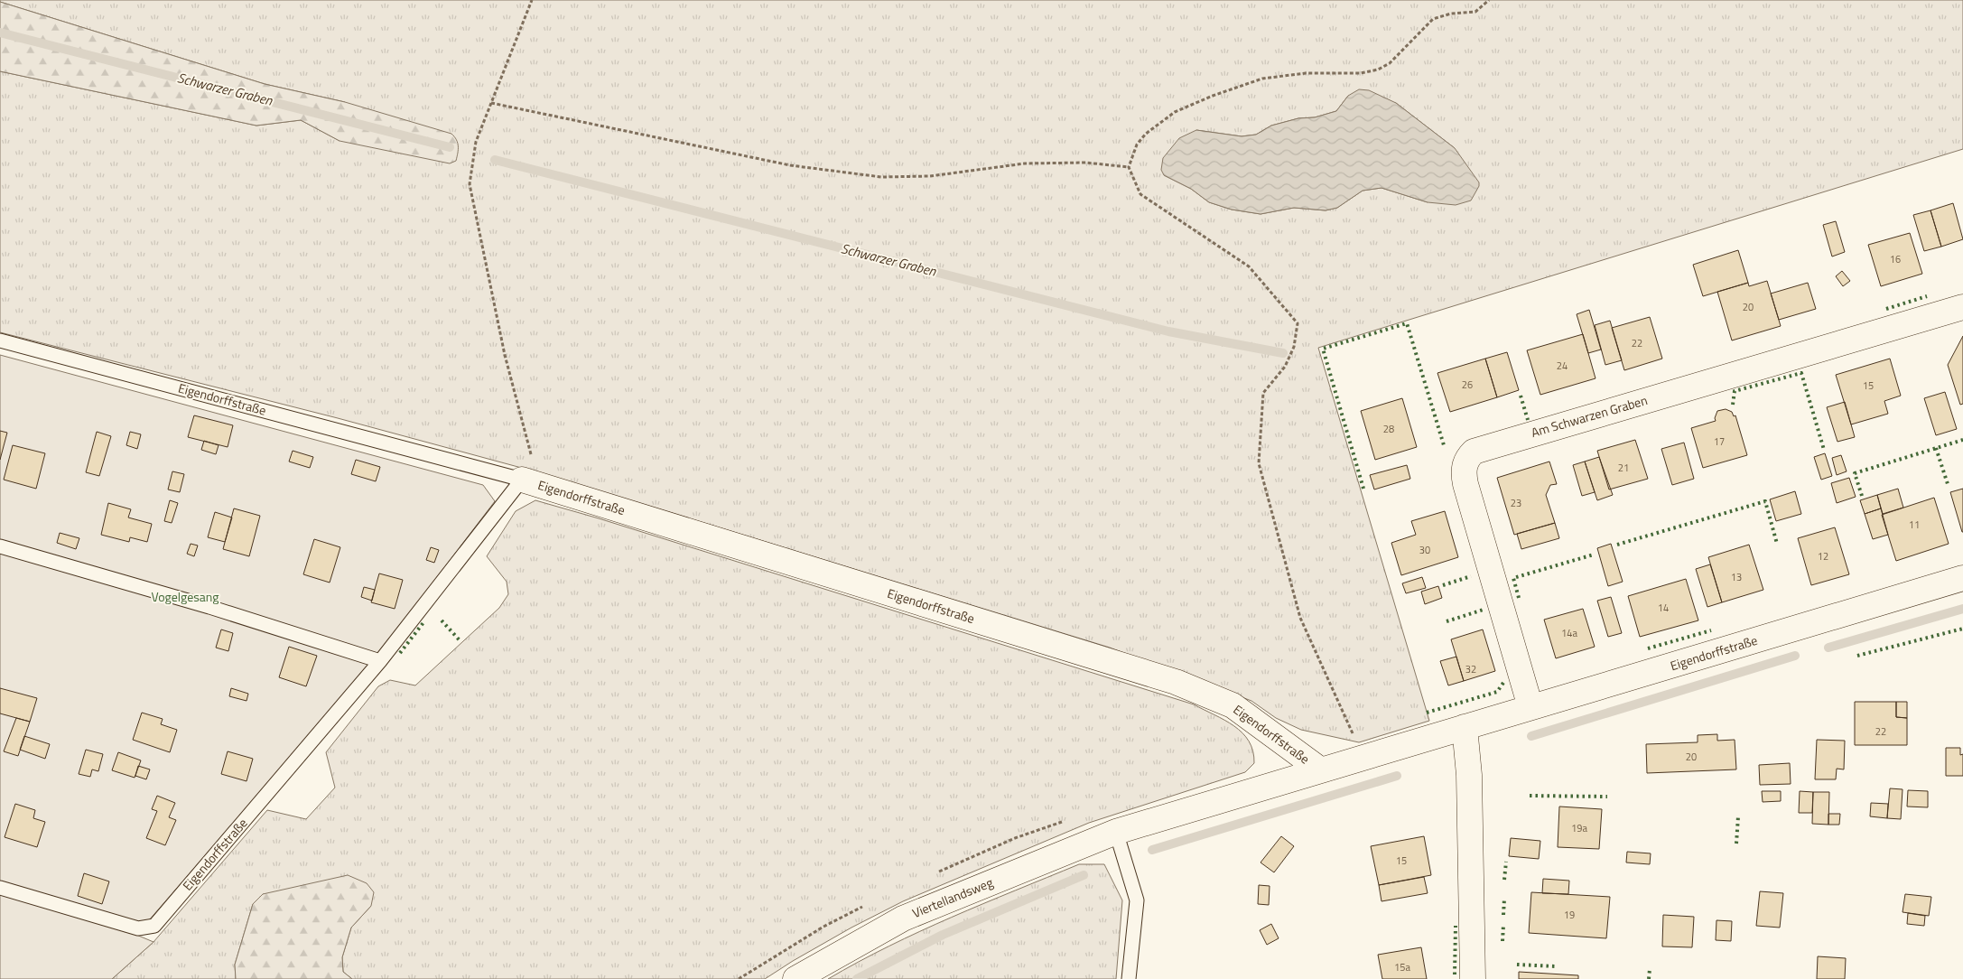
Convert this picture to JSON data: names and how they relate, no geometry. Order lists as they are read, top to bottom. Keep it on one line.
{"streets":{"street":["Eigendorffstraße","Am Schwarzen Graben","Viertellandsweg"]},"crossings":[["Eigendorffstraße","Am Schwarzen Graben"],["Eigendorffstraße","Viertellandsweg"]],"water":["Schwarzer Graben"],"parks":["Vogelgesang"],"house_numbers":["16","20","22","24","26","15","28","17","21","23","11","30","12","13","14","14a","32","22","20","19a","15","19","15a"]}
